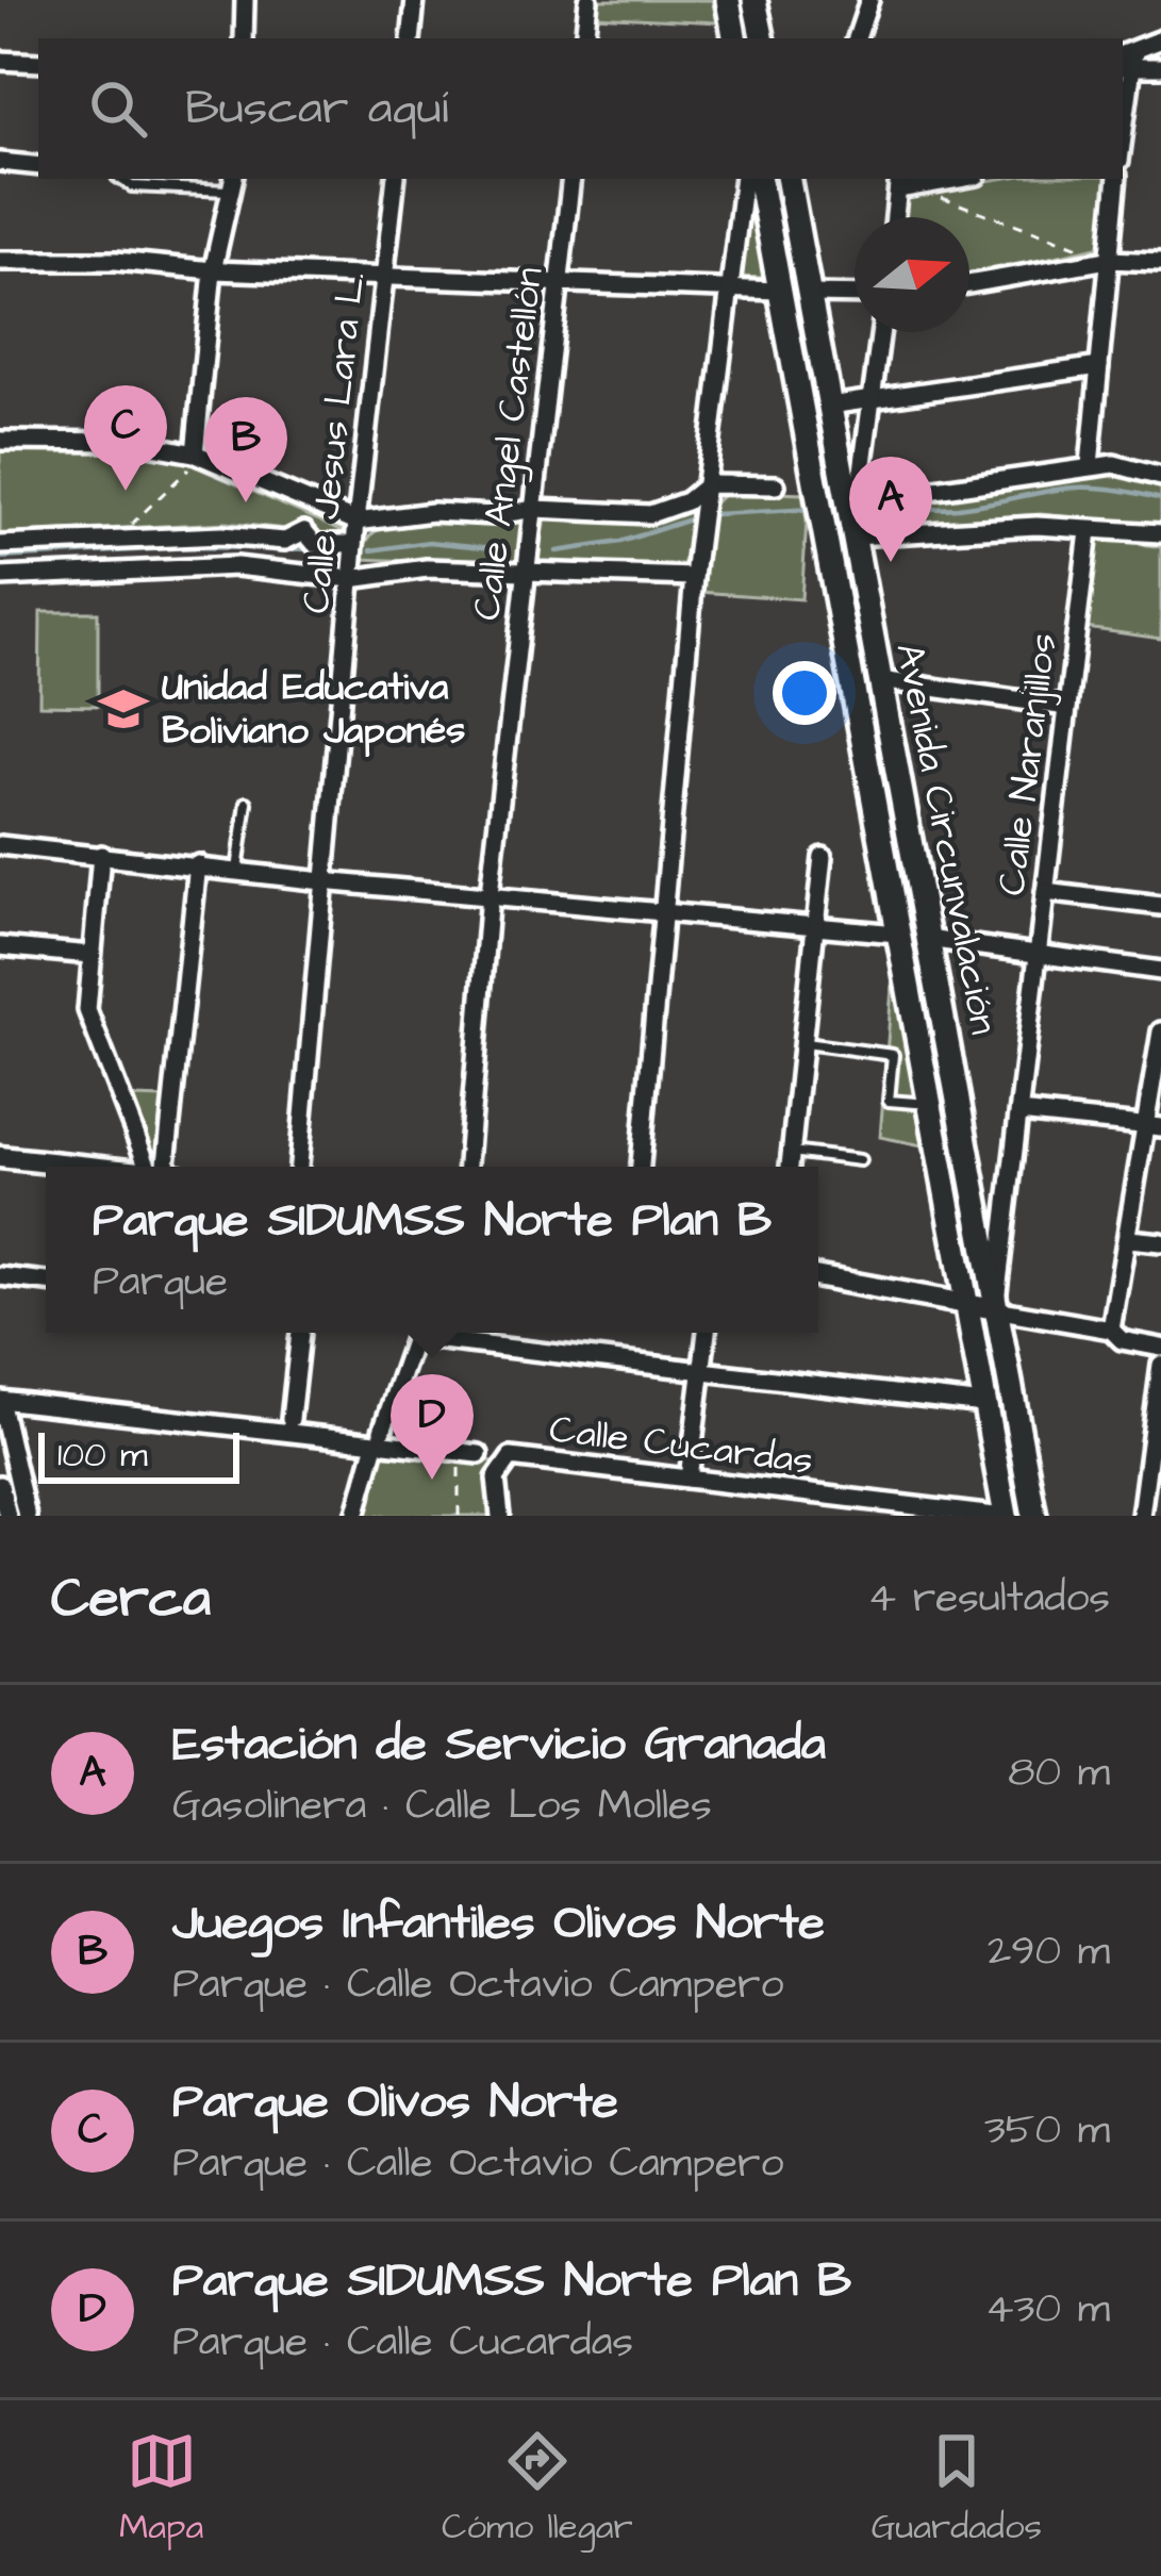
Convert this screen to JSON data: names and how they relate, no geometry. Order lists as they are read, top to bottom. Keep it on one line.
{"streets":{"main road":["Avenida Circunvalación"],"street":["Calle Jesus Lara L.","Calle Angel Castellón","Calle Naranjillos","Calle Cucardas"]},"crossings":[["Calle Naranjillos","Avenida Circunvalación"]],"places":{"school or university":["Unidad Educativa Boliviano Japonés"]},"scale_bar":"100 m","north":"right","page":{"search":"Buscar aquí","pins":["C","B","A","D"],"popup":["Parque SIDUMSS Norte Plan B","Parque"],"scale":"100 m","heading":["Cerca","4 resultados"],"list":[{"mark":"A","name":"Estación de Servicio Granada","note":"Gasolinera · Calle Los Molles","value":"80 m"},{"mark":"B","name":"Juegos Infantiles Olivos Norte","note":"Parque · Calle Octavio Campero","value":"290 m"},{"mark":"C","name":"Parque Olivos Norte","note":"Parque · Calle Octavio Campero","value":"350 m"},{"mark":"D","name":"Parque SIDUMSS Norte Plan B","note":"Parque · Calle Cucardas","value":"430 m"}],"nav":["Mapa","Cómo llegar","Guardados"]}}
